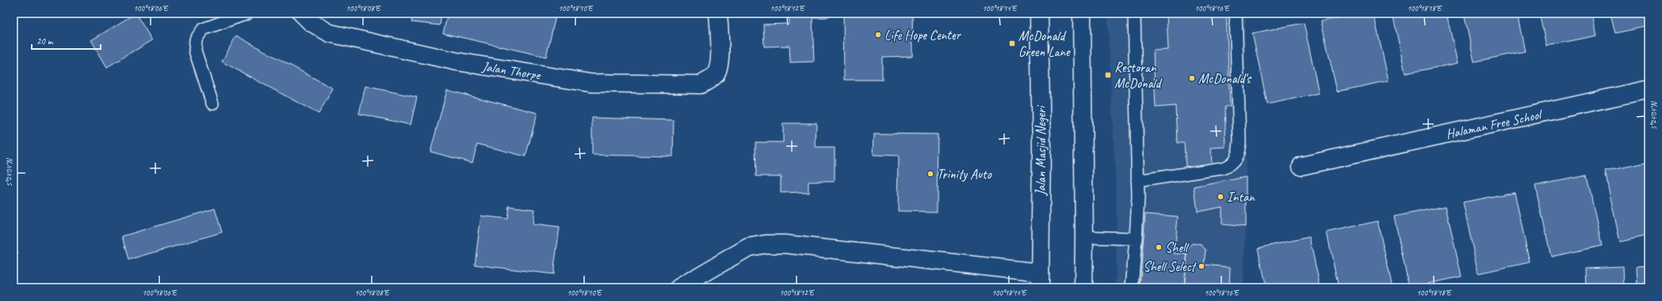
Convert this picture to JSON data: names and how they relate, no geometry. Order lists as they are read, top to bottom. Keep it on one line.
{"streets":{"main road":["Jalan Thorpe","Halaman Free School","Jalan Masjid Negeri"]},"places":{"other":["Life Hope Center","McDonald's","Trinity Auto","Intan","Shell","Shell Select"],"transit":["McDonald Green Lane","Restoran McDonald"]},"scale_bar":"20 m","coordinates":["100°18'06\"E","100°18'08\"E","100°18'10\"E","100°18'12\"E","100°18'14\"E","100°18'16\"E","100°18'18\"E","5°24'04\"N"]}
